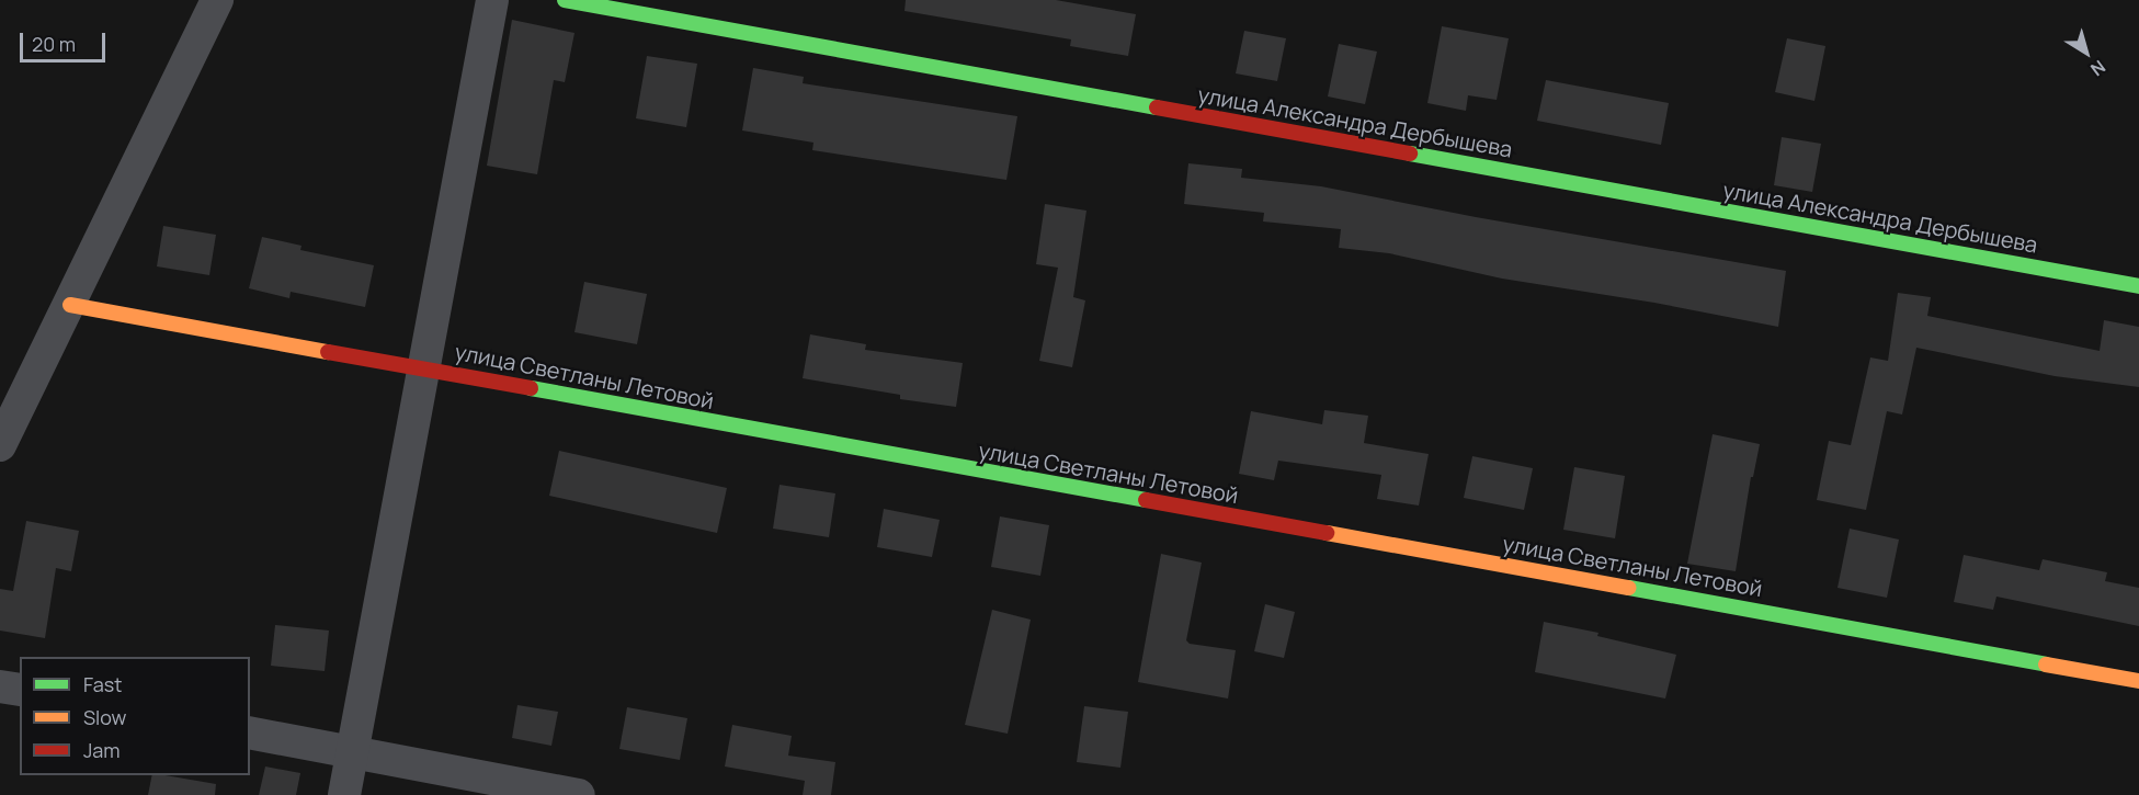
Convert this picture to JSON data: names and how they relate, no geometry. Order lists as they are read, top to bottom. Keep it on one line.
{"streets":{"street":["улица Александра Дербышева","улица Светланы Летовой"]},"legend":["Fast","Slow","Jam"],"scale_bar":"20 m","north":"bottom right"}
